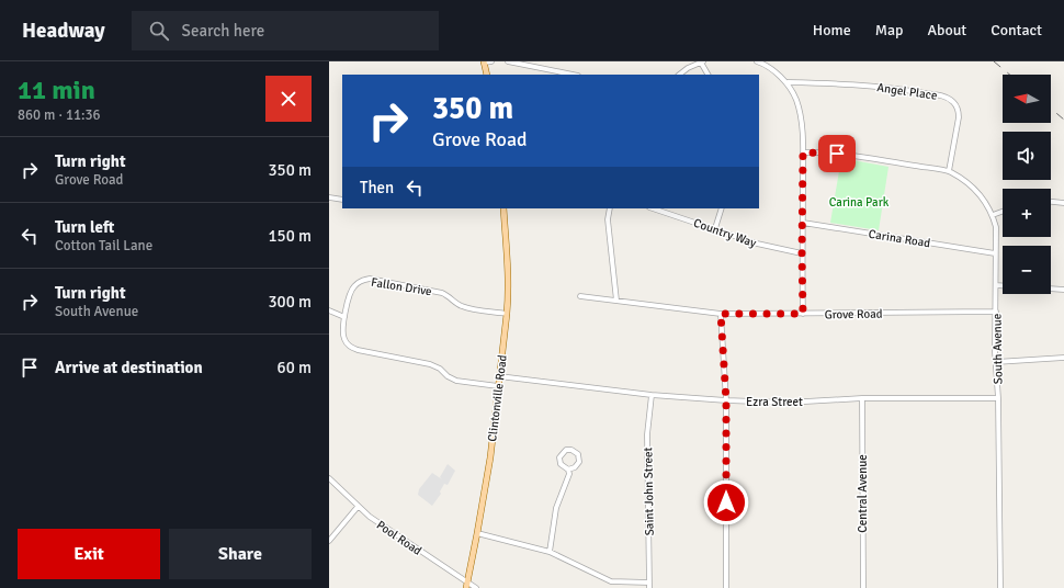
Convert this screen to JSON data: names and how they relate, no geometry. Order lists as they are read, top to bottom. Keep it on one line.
{"streets":{"main road":["Clintonville Road"],"street":["Angel Place","Country Way","Carina Road","Fallon Drive","Grove Road","South Avenue","Ezra Street","Saint John Street","Central Avenue","Pool Road"]},"crossings":[["Angel Place","South Avenue"],["Carina Road","South Avenue"],["Fallon Drive","Clintonville Road"],["Grove Road","South Avenue"],["South Avenue","Ezra Street"],["Clintonville Road","Ezra Street"],["Clintonville Road","Pool Road"],["Ezra Street","Saint John Street"],["Ezra Street","Central Avenue"]],"parks":["Carina Park"],"north":"left","page":{"header":"Headway","search":"Search here","nav":["Home","Map","About","Contact"],"heading":["11 min","860 m · 11:36"],"map_buttons":["+","−"],"turn":["350 m","Grove Road"],"list":[{"name":"Turn right","note":"Grove Road","value":"350 m"},{"name":"Turn left","note":"Cotton Tail Lane","value":"150 m"},{"name":"Turn right","note":"South Avenue","value":"300 m"},{"name":"Arrive at destination","value":"60 m"}],"then":"Then","buttons":["Exit","Share"]}}
